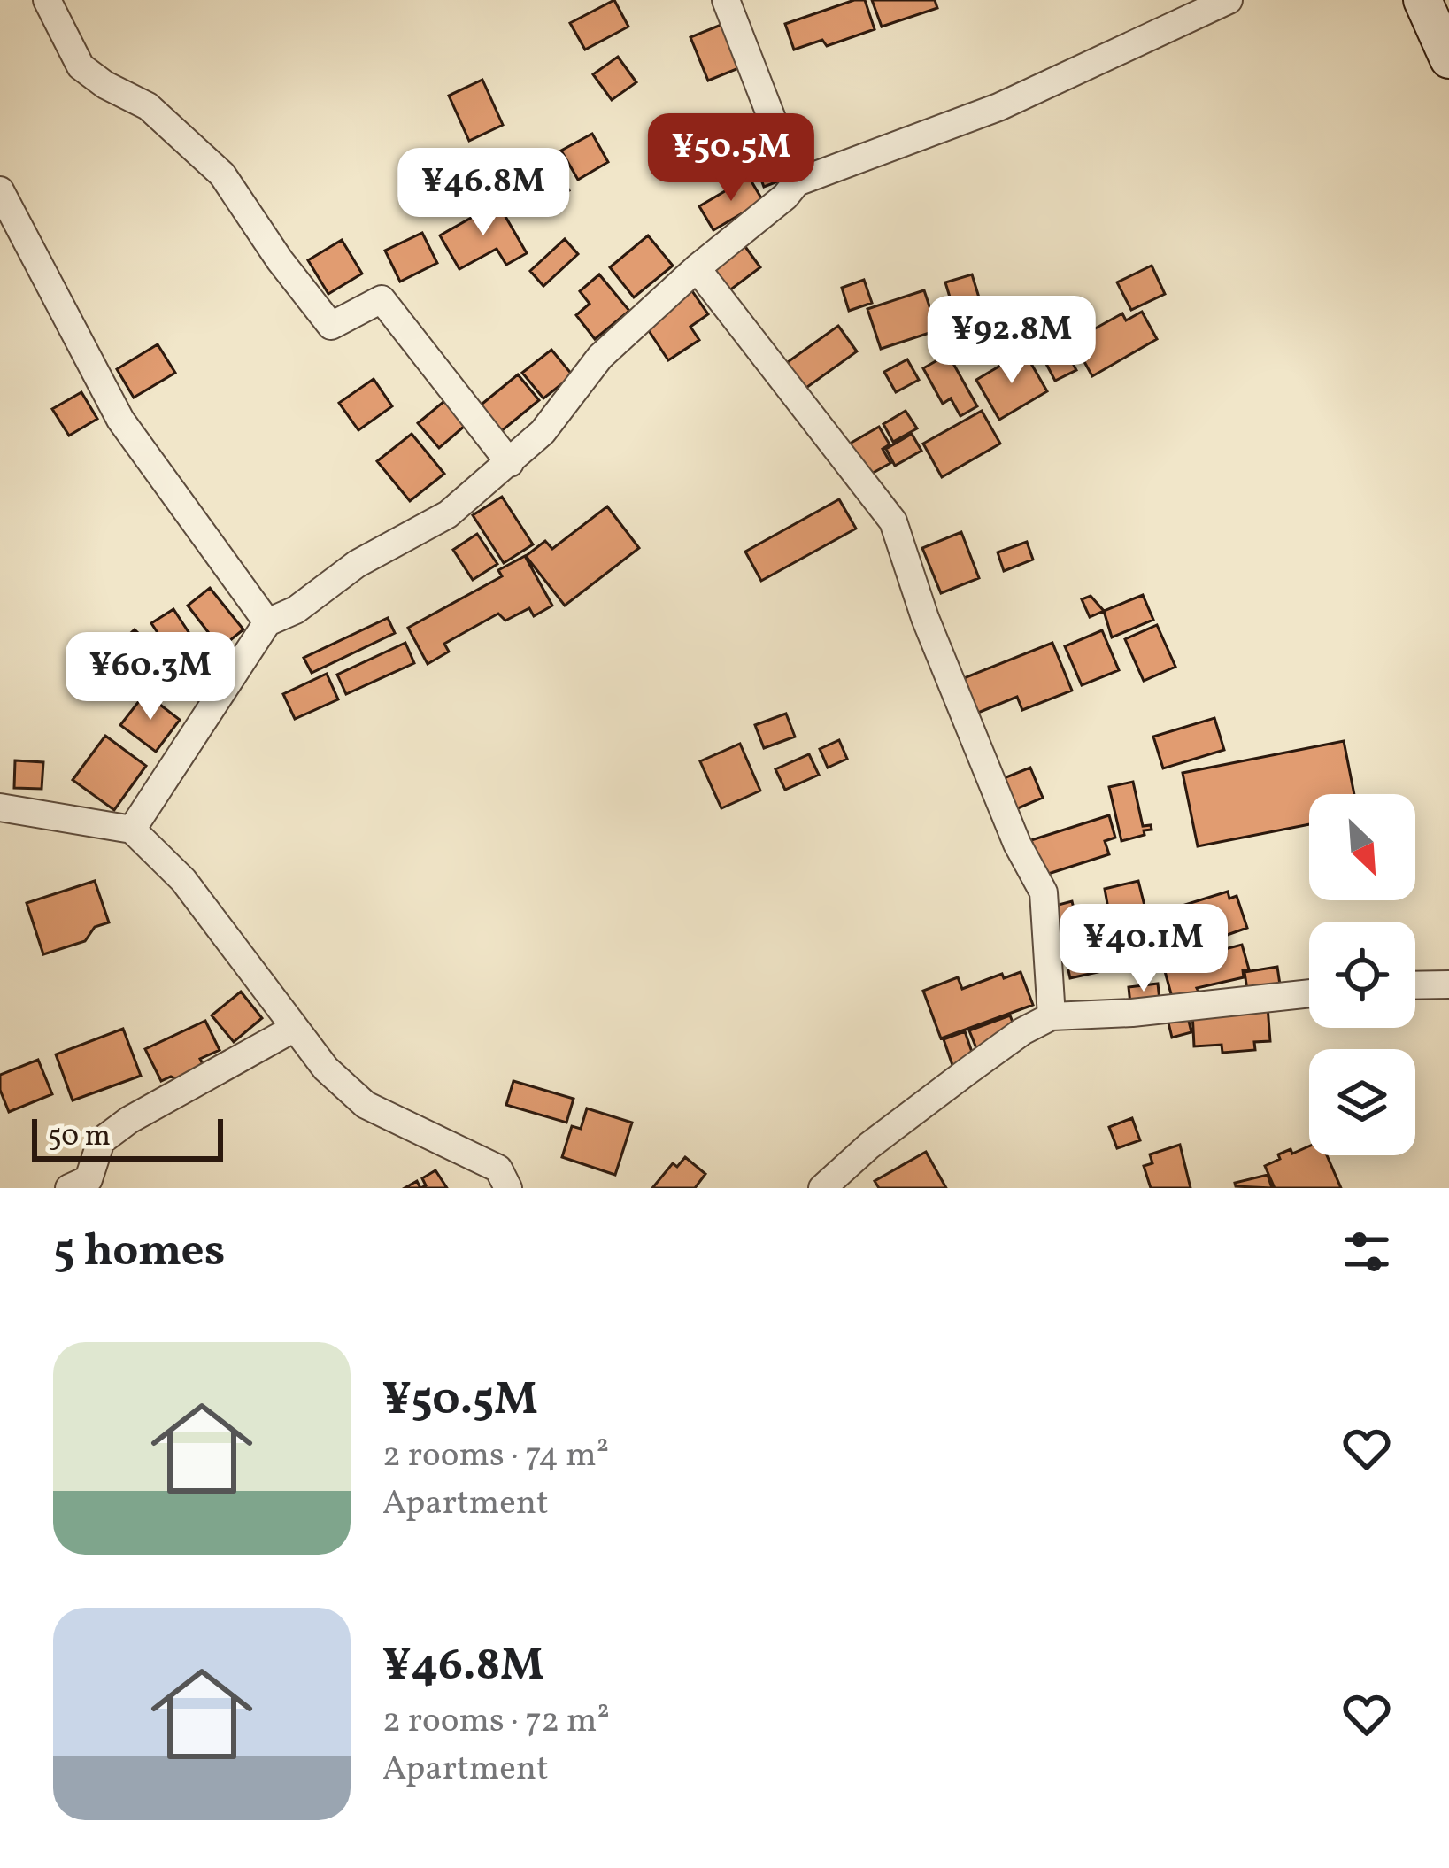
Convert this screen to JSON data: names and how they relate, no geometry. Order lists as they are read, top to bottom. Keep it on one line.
{"scale_bar":"50 m","north":"bottom right","page":{"price":["¥50.5M","¥46.8M","¥92.8M","¥60.3M","¥40.1M"],"scale":"50 m","heading":"5 homes","list":[{"name":"¥50.5M","note":"2 rooms · 74 m² · Apartment"},{"name":"¥46.8M","note":"2 rooms · 72 m² · Apartment"}]}}
